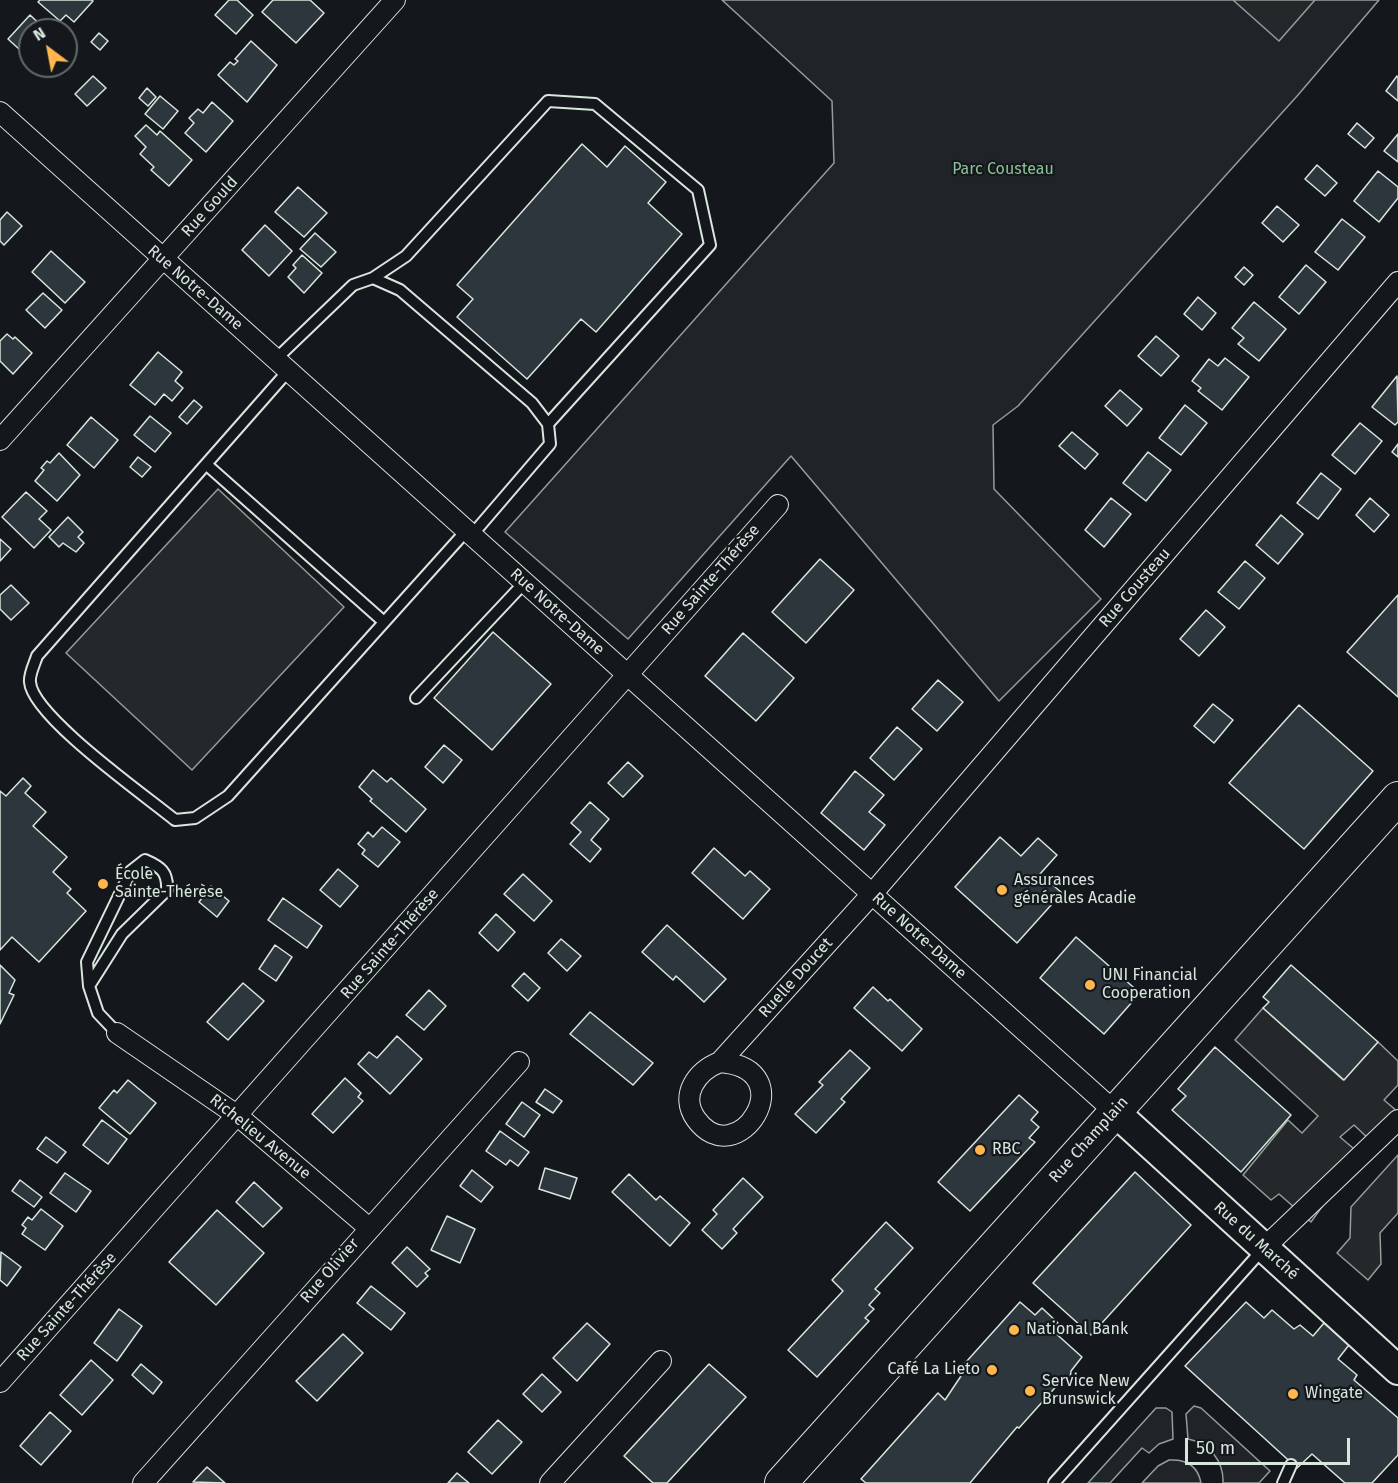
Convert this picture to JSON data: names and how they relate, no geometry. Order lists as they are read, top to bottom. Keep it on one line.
{"streets":{"main road":["Rue Champlain"],"street":["Rue Gould","Rue Notre-Dame","Rue Sainte-Thérèse","Rue Cousteau","Ruelle Doucet","Richelieu Avenue","Rue du Marché","Rue Olivier"]},"crossings":[["Rue Gould","Rue Notre-Dame"],["Rue Notre-Dame","Rue Sainte-Thérèse"],["Rue Notre-Dame","Rue Cousteau"],["Rue Notre-Dame","Ruelle Doucet"],["Rue Notre-Dame","Rue Champlain"],["Rue Notre-Dame","Rue du Marché"],["Rue Sainte-Thérèse","Richelieu Avenue"],["Rue Cousteau","Ruelle Doucet"],["Richelieu Avenue","Rue Olivier"],["Rue Champlain","Rue du Marché"]],"parks":["Parc Cousteau"],"places":["École Sainte-Thérèse","Assurances générales Acadie","UNI Financial Cooperation","RBC","National Bank","Café La Lieto","Service New Brunswick","Wingate"],"scale_bar":"50 m","north":"top left"}
